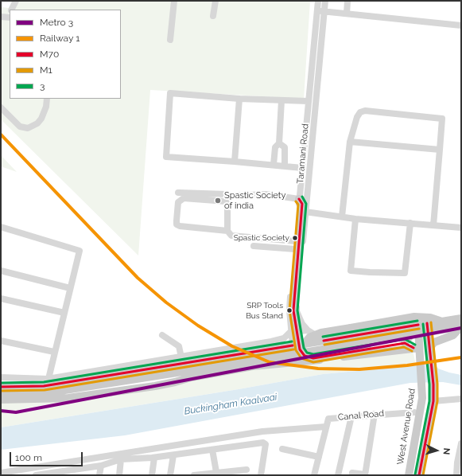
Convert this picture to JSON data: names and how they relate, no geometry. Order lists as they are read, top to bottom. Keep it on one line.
{"streets":{"main road":["West Avenue Road"],"street":["Taramani Road","Canal Road"]},"water":["Buckingham Kaalvaai"],"places":["Spastic Society of india","Spastic Society","SRP Tools Bus Stand"],"lines":["rail line 1","transit line 3","transit line M70","transit line M1","metro line 3"],"legend":["Metro 3","Railway 1","M70","M1","3"],"scale_bar":"100 m","north":"right"}
